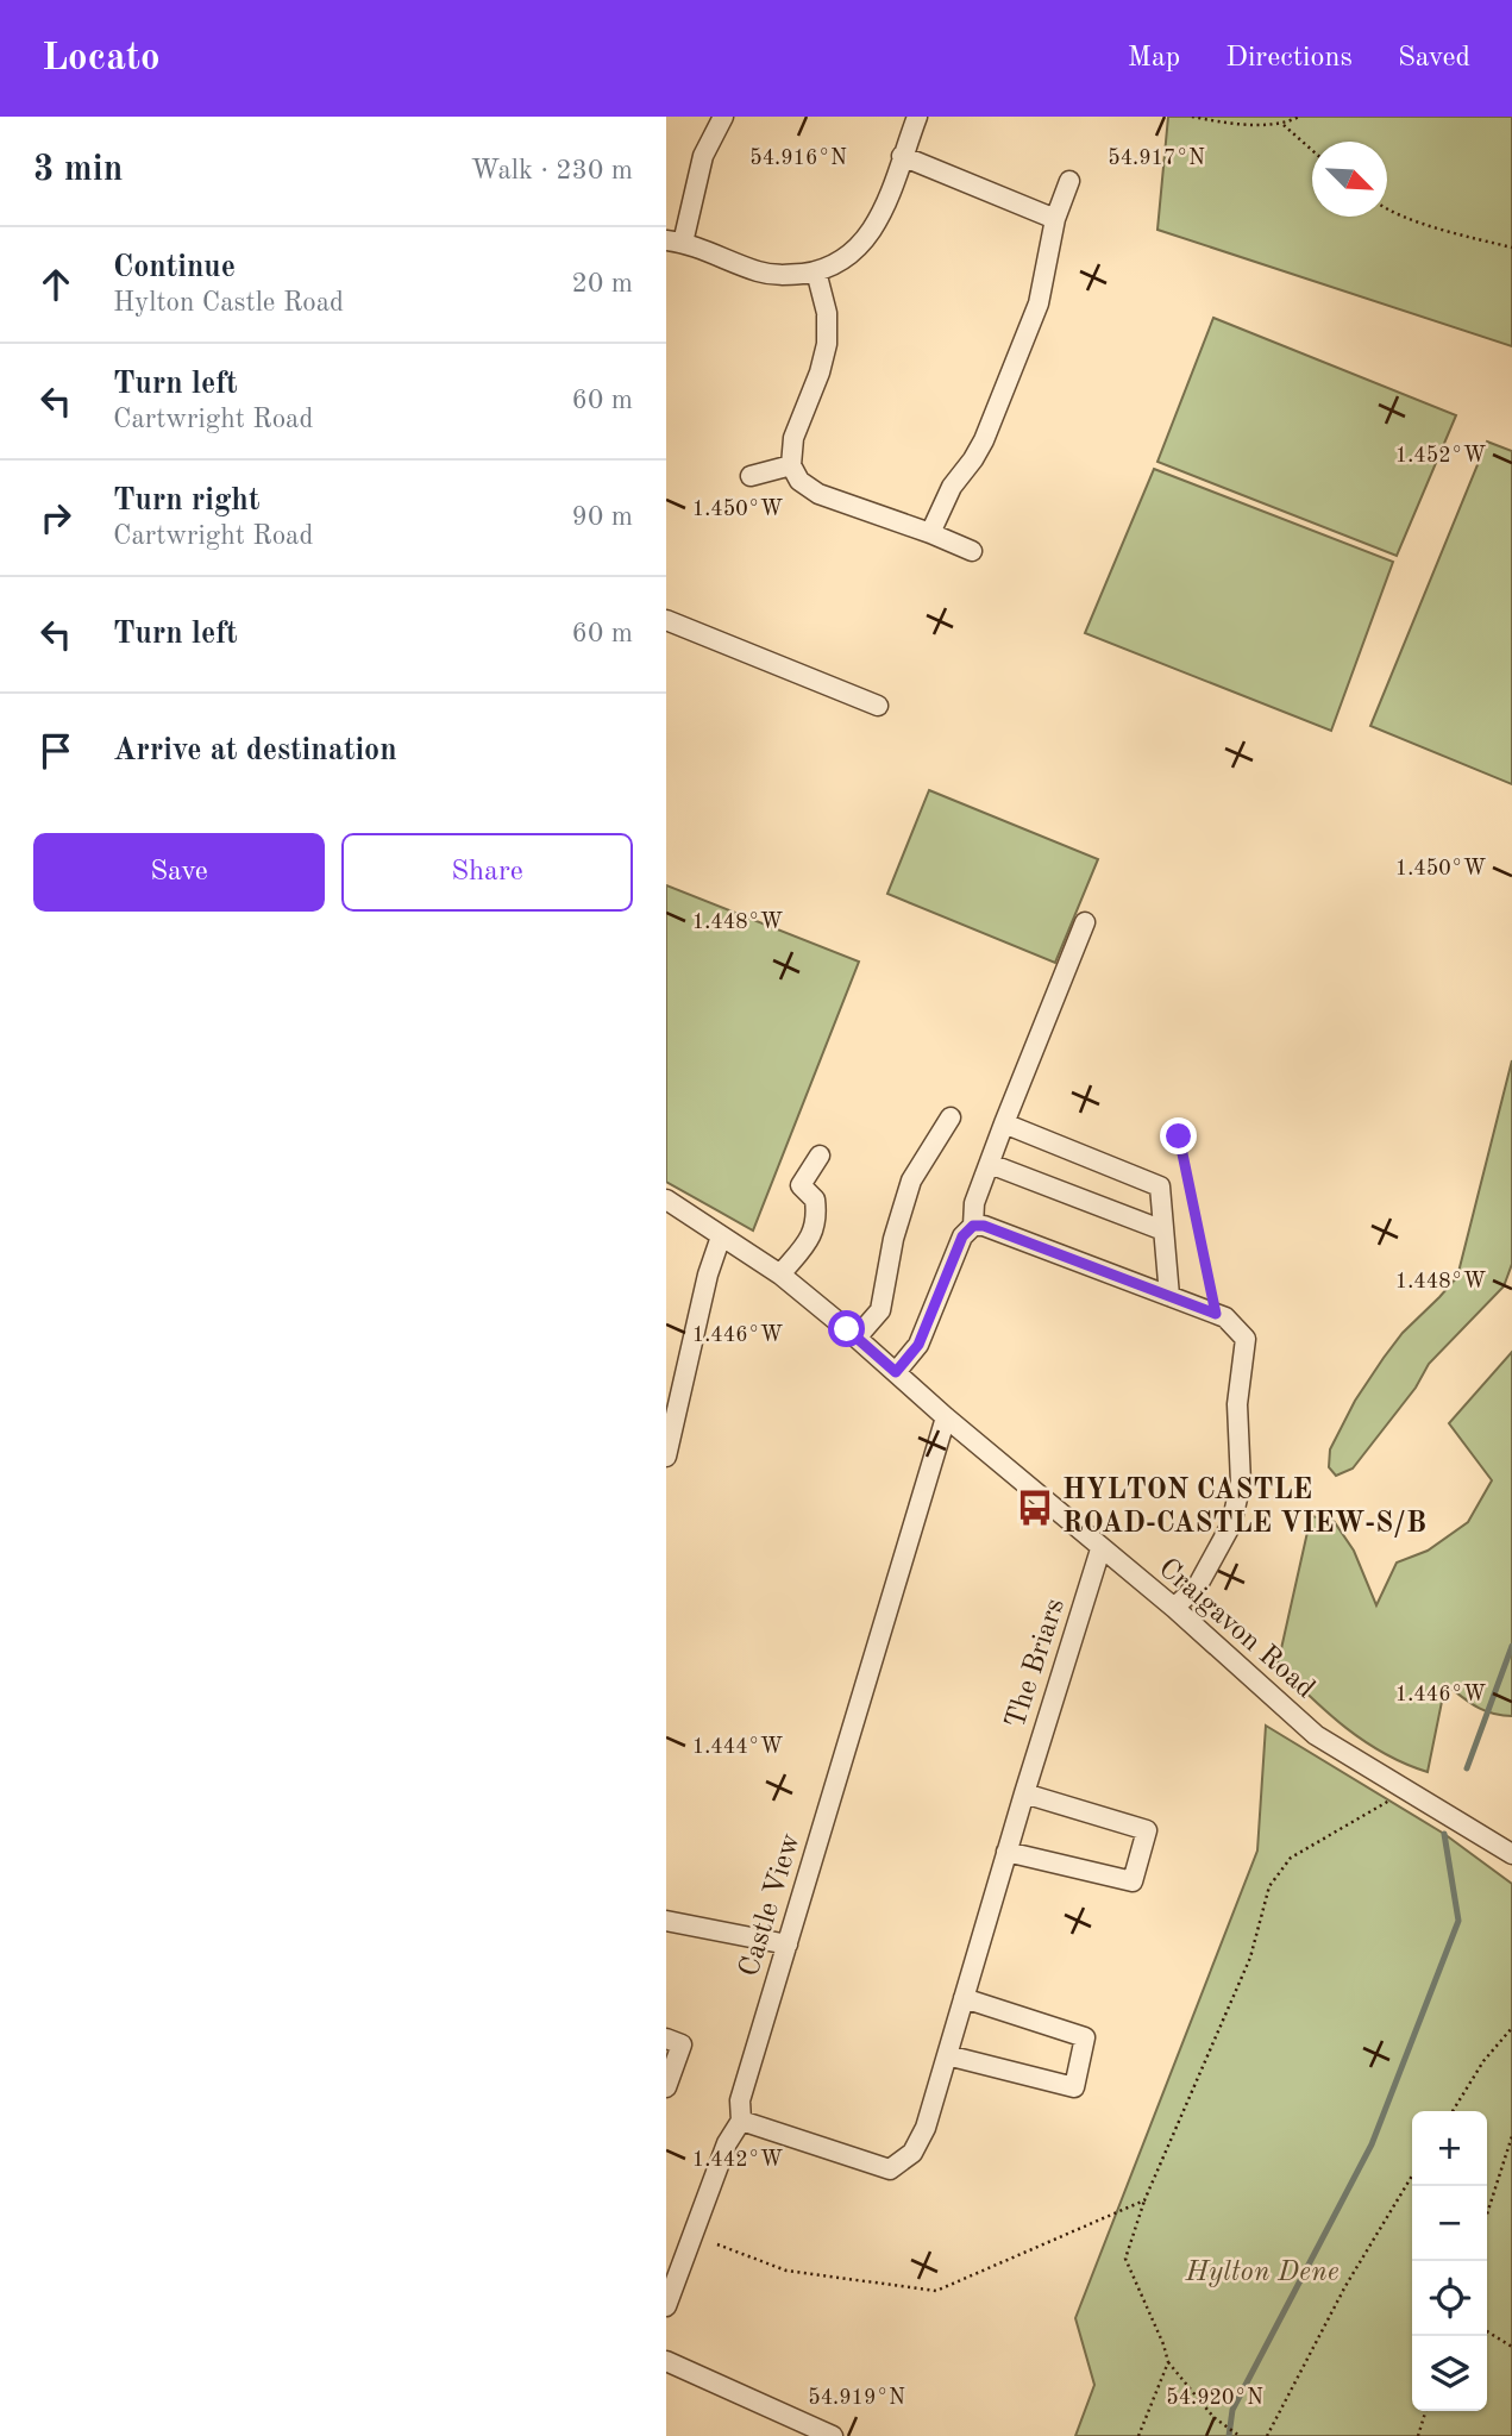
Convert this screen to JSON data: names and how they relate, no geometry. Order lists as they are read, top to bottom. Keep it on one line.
{"streets":{"street":["Craigavon Road","The Briars","Castle View"]},"crossings":[["Craigavon Road","The Briars"],["Craigavon Road","Castle View"],["The Briars","Castle View"]],"parks":["Hylton Dene"],"places":{"bus stop":["HYLTON CASTLE ROAD-CASTLE VIEW-S/B"]},"north":"bottom right","page":{"header":"Locato","nav":["Map","Directions","Saved"],"heading":["3 min","Walk · 230 m"],"list":[["Continue","Hylton Castle Road","20 m"],["Turn left","Cartwright Road","60 m"],["Turn right","Cartwright Road","90 m"],["Turn left","60 m"],"Arrive at destination"],"buttons":["Save","Share"],"map_buttons":["+","−"]},"coordinates":["54.916°N","54.917°N","1.452°W","1.450°W","1.448°W","1.446°W","1.444°W","1.442°W","54.919°N","54.920°N"]}
